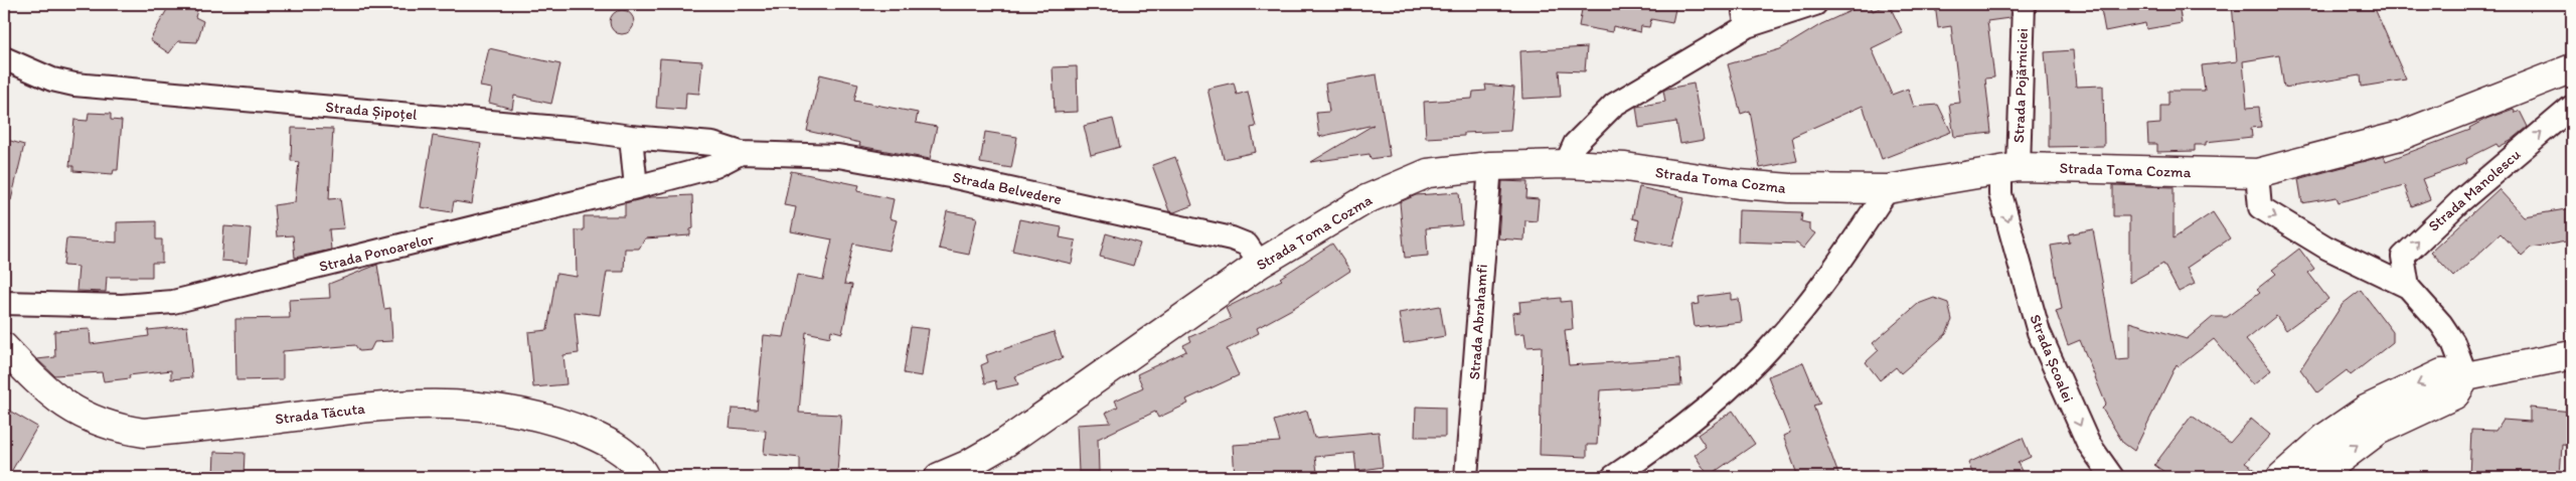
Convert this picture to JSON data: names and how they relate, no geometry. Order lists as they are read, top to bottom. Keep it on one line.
{"streets":{"street":["Strada Pojărniciei","Strada Șipoțel","Strada Toma Cozma","Strada Belvedere","Strada Manolescu","Strada Ponoarelor","Strada Abrahamfi","Strada Școalei","Strada Tăcuta"]},"crossings":[["Strada Pojărniciei","Strada Toma Cozma"],["Strada Pojărniciei","Strada Școalei"],["Strada Șipoțel","Strada Belvedere"],["Strada Șipoțel","Strada Ponoarelor"],["Strada Toma Cozma","Strada Belvedere"],["Strada Toma Cozma","Strada Abrahamfi"],["Strada Toma Cozma","Strada Școalei"],["Strada Belvedere","Strada Ponoarelor"]],"one_way":["Strada Manolescu","Strada Școalei"]}
